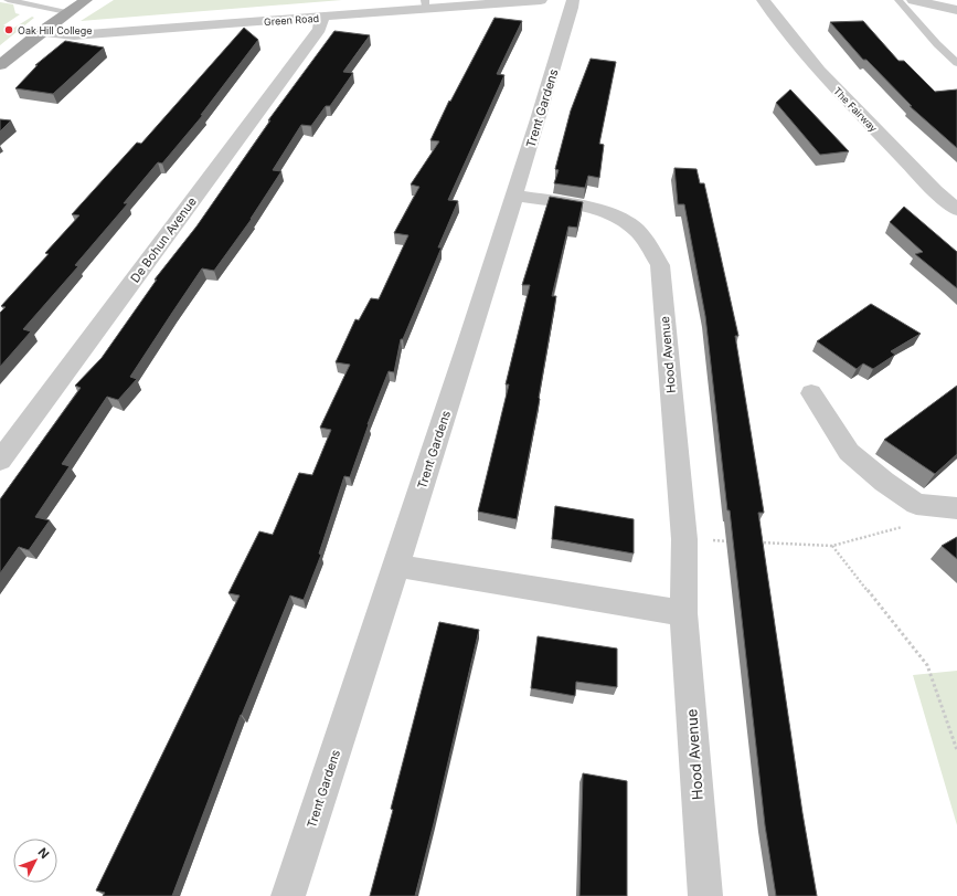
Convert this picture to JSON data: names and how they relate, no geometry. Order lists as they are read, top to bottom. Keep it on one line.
{"streets":{"street":["Green Road","Trent Gardens","The Fairway","De Bohun Avenue","Hood Avenue"]},"crossings":[["Green Road","De Bohun Avenue"],["Trent Gardens","Hood Avenue"]],"places":["Oak Hill College"],"north":"top right"}
